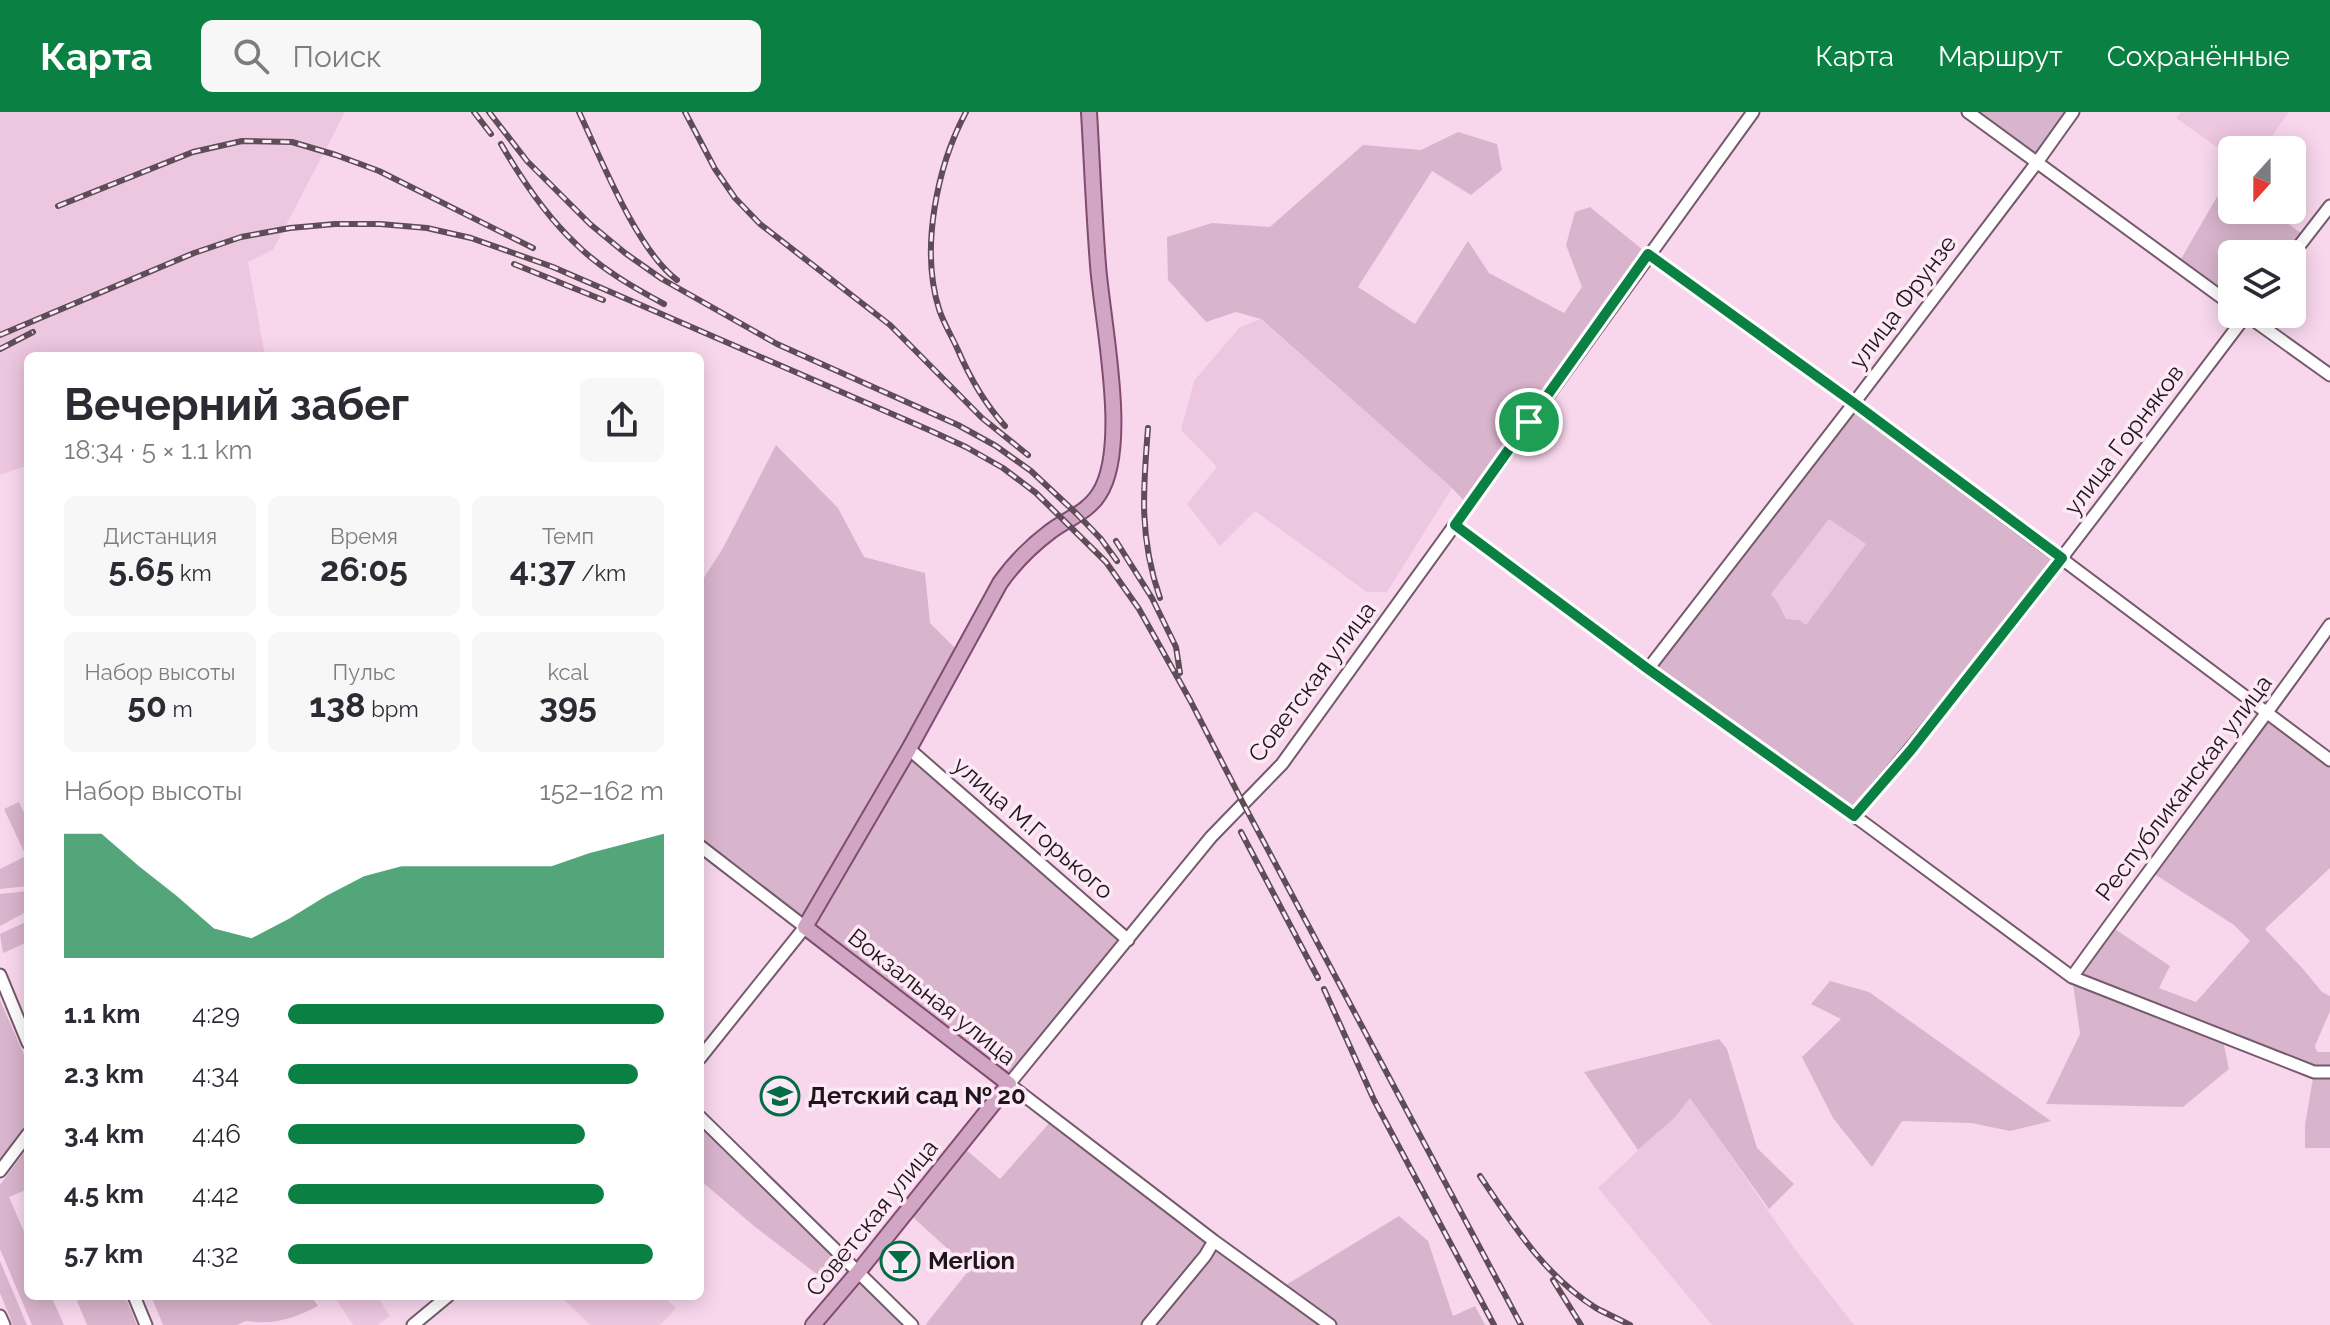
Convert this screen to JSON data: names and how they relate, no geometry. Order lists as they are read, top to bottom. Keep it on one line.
{"streets":{"main road":["Советская улица","Вокзальная улица"],"street":["улица Фрунзе","улица Горняков","Республиканская улица","улица М.Горького"]},"crossings":[["Советская улица","улица М.Горького"],["Советская улица","Вокзальная улица"]],"places":{"school or university":["Детский сад № 20"],"bar":["Merlion"]},"north":"bottom","page":{"header":"Карта","search":"Поиск","nav":["Карта","Маршрут","Сохранённые"],"heading":["Вечерний забег","18:34 · 5 × 1.1 km"],"stats":[["Дистанция","5.65 km"],["Время","26:05"],["Темп","4:37 /km"],["Набор высоты","50 m"],["Пульс","138 bpm"],["kcal","395"]],"chart":["Набор высоты","152–162 m"],"list":[{"name":"1.1 km","note":"4:29"},{"name":"2.3 km","note":"4:34"},{"name":"3.4 km","note":"4:46"},{"name":"4.5 km","note":"4:42"},{"name":"5.7 km","note":"4:32"}]}}
